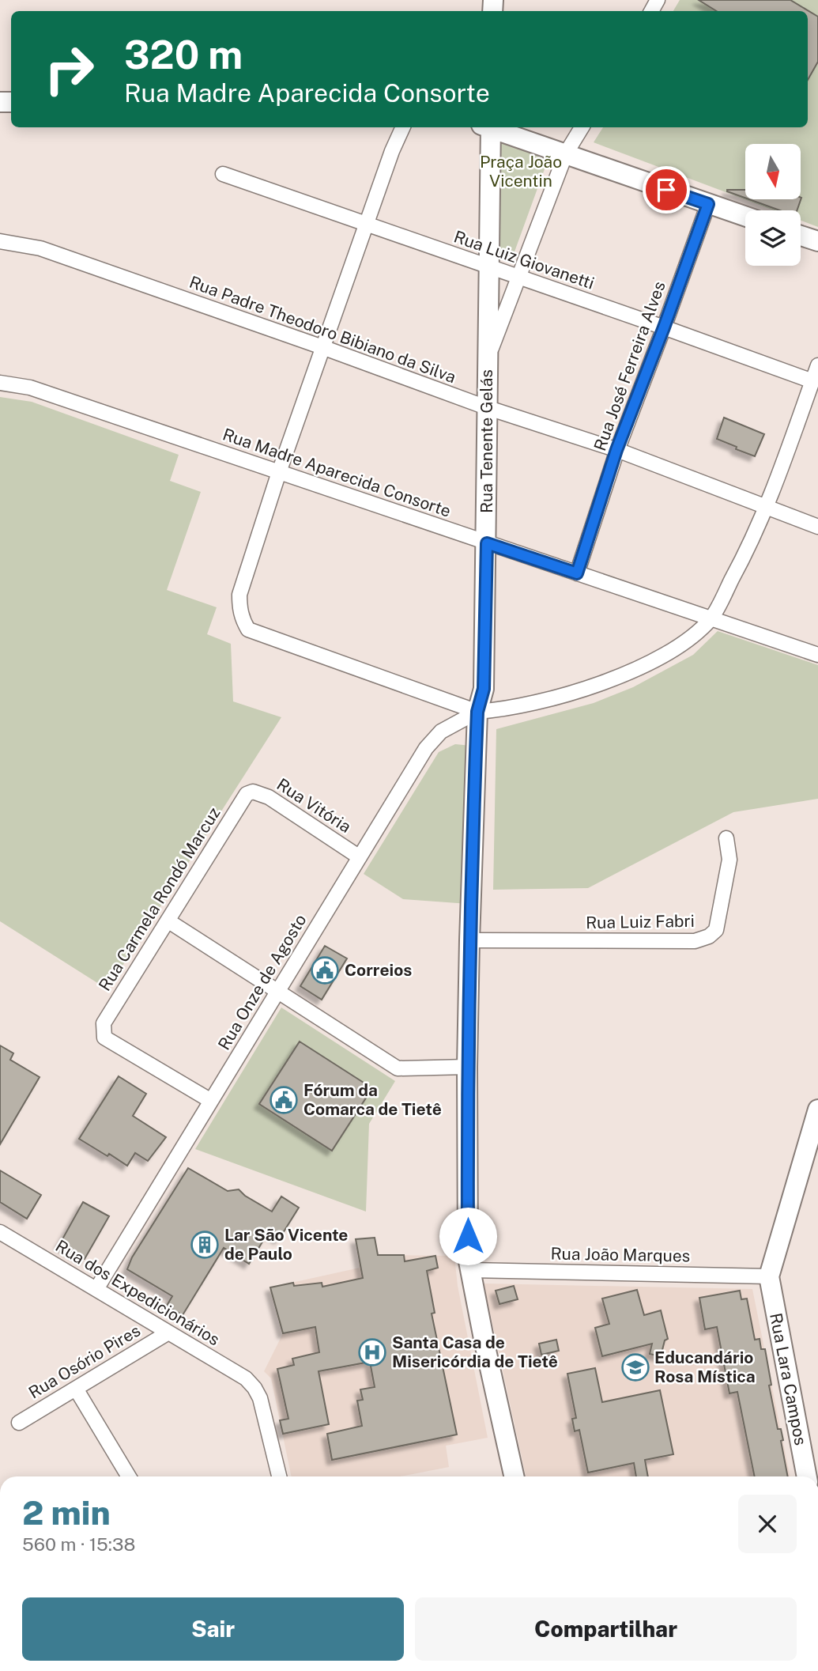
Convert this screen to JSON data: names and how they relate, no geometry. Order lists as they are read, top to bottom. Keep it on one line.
{"streets":{"street":["Rua Luiz Giovanetti","Rua Padre Theodoro Bibiano da Silva","Rua José Ferreira Alves","Rua Tenente Gelás","Rua Madre Aparecida Consorte","Rua Vitória","Rua Carmela Rondó Marcuz","Rua Luiz Fabri","Rua Onze de Agosto","Rua João Marques","Rua dos Expedicionários","Rua Osório Pires","Rua Lara Campos"]},"crossings":[["Rua Luiz Giovanetti","Rua José Ferreira Alves"],["Rua Luiz Giovanetti","Rua Tenente Gelás"],["Rua Padre Theodoro Bibiano da Silva","Rua José Ferreira Alves"],["Rua Padre Theodoro Bibiano da Silva","Rua Tenente Gelás"],["Rua José Ferreira Alves","Rua Madre Aparecida Consorte"],["Rua Tenente Gelás","Rua Madre Aparecida Consorte"],["Rua Tenente Gelás","Rua Luiz Fabri"],["Rua Tenente Gelás","Rua Onze de Agosto"],["Rua Tenente Gelás","Rua João Marques"],["Rua Vitória","Rua Carmela Rondó Marcuz"],["Rua Vitória","Rua Onze de Agosto"],["Rua Carmela Rondó Marcuz","Rua Onze de Agosto"],["Rua Onze de Agosto","Rua dos Expedicionários"],["Rua João Marques","Rua Lara Campos"],["Rua dos Expedicionários","Rua Osório Pires"]],"parks":["Praça João Vicentin"],"places":{"public building":["Correios","Fórum da Comarca de Tietê"],"building":["Lar São Vicente de Paulo"],"hospital":["Santa Casa de Misericórdia de Tietê"],"school or university":["Educandário Rosa Mística"]},"north":"bottom","page":{"turn":["320 m","Rua Madre Aparecida Consorte"],"heading":["2 min","560 m · 15:38"],"buttons":["Sair","Compartilhar"]}}
